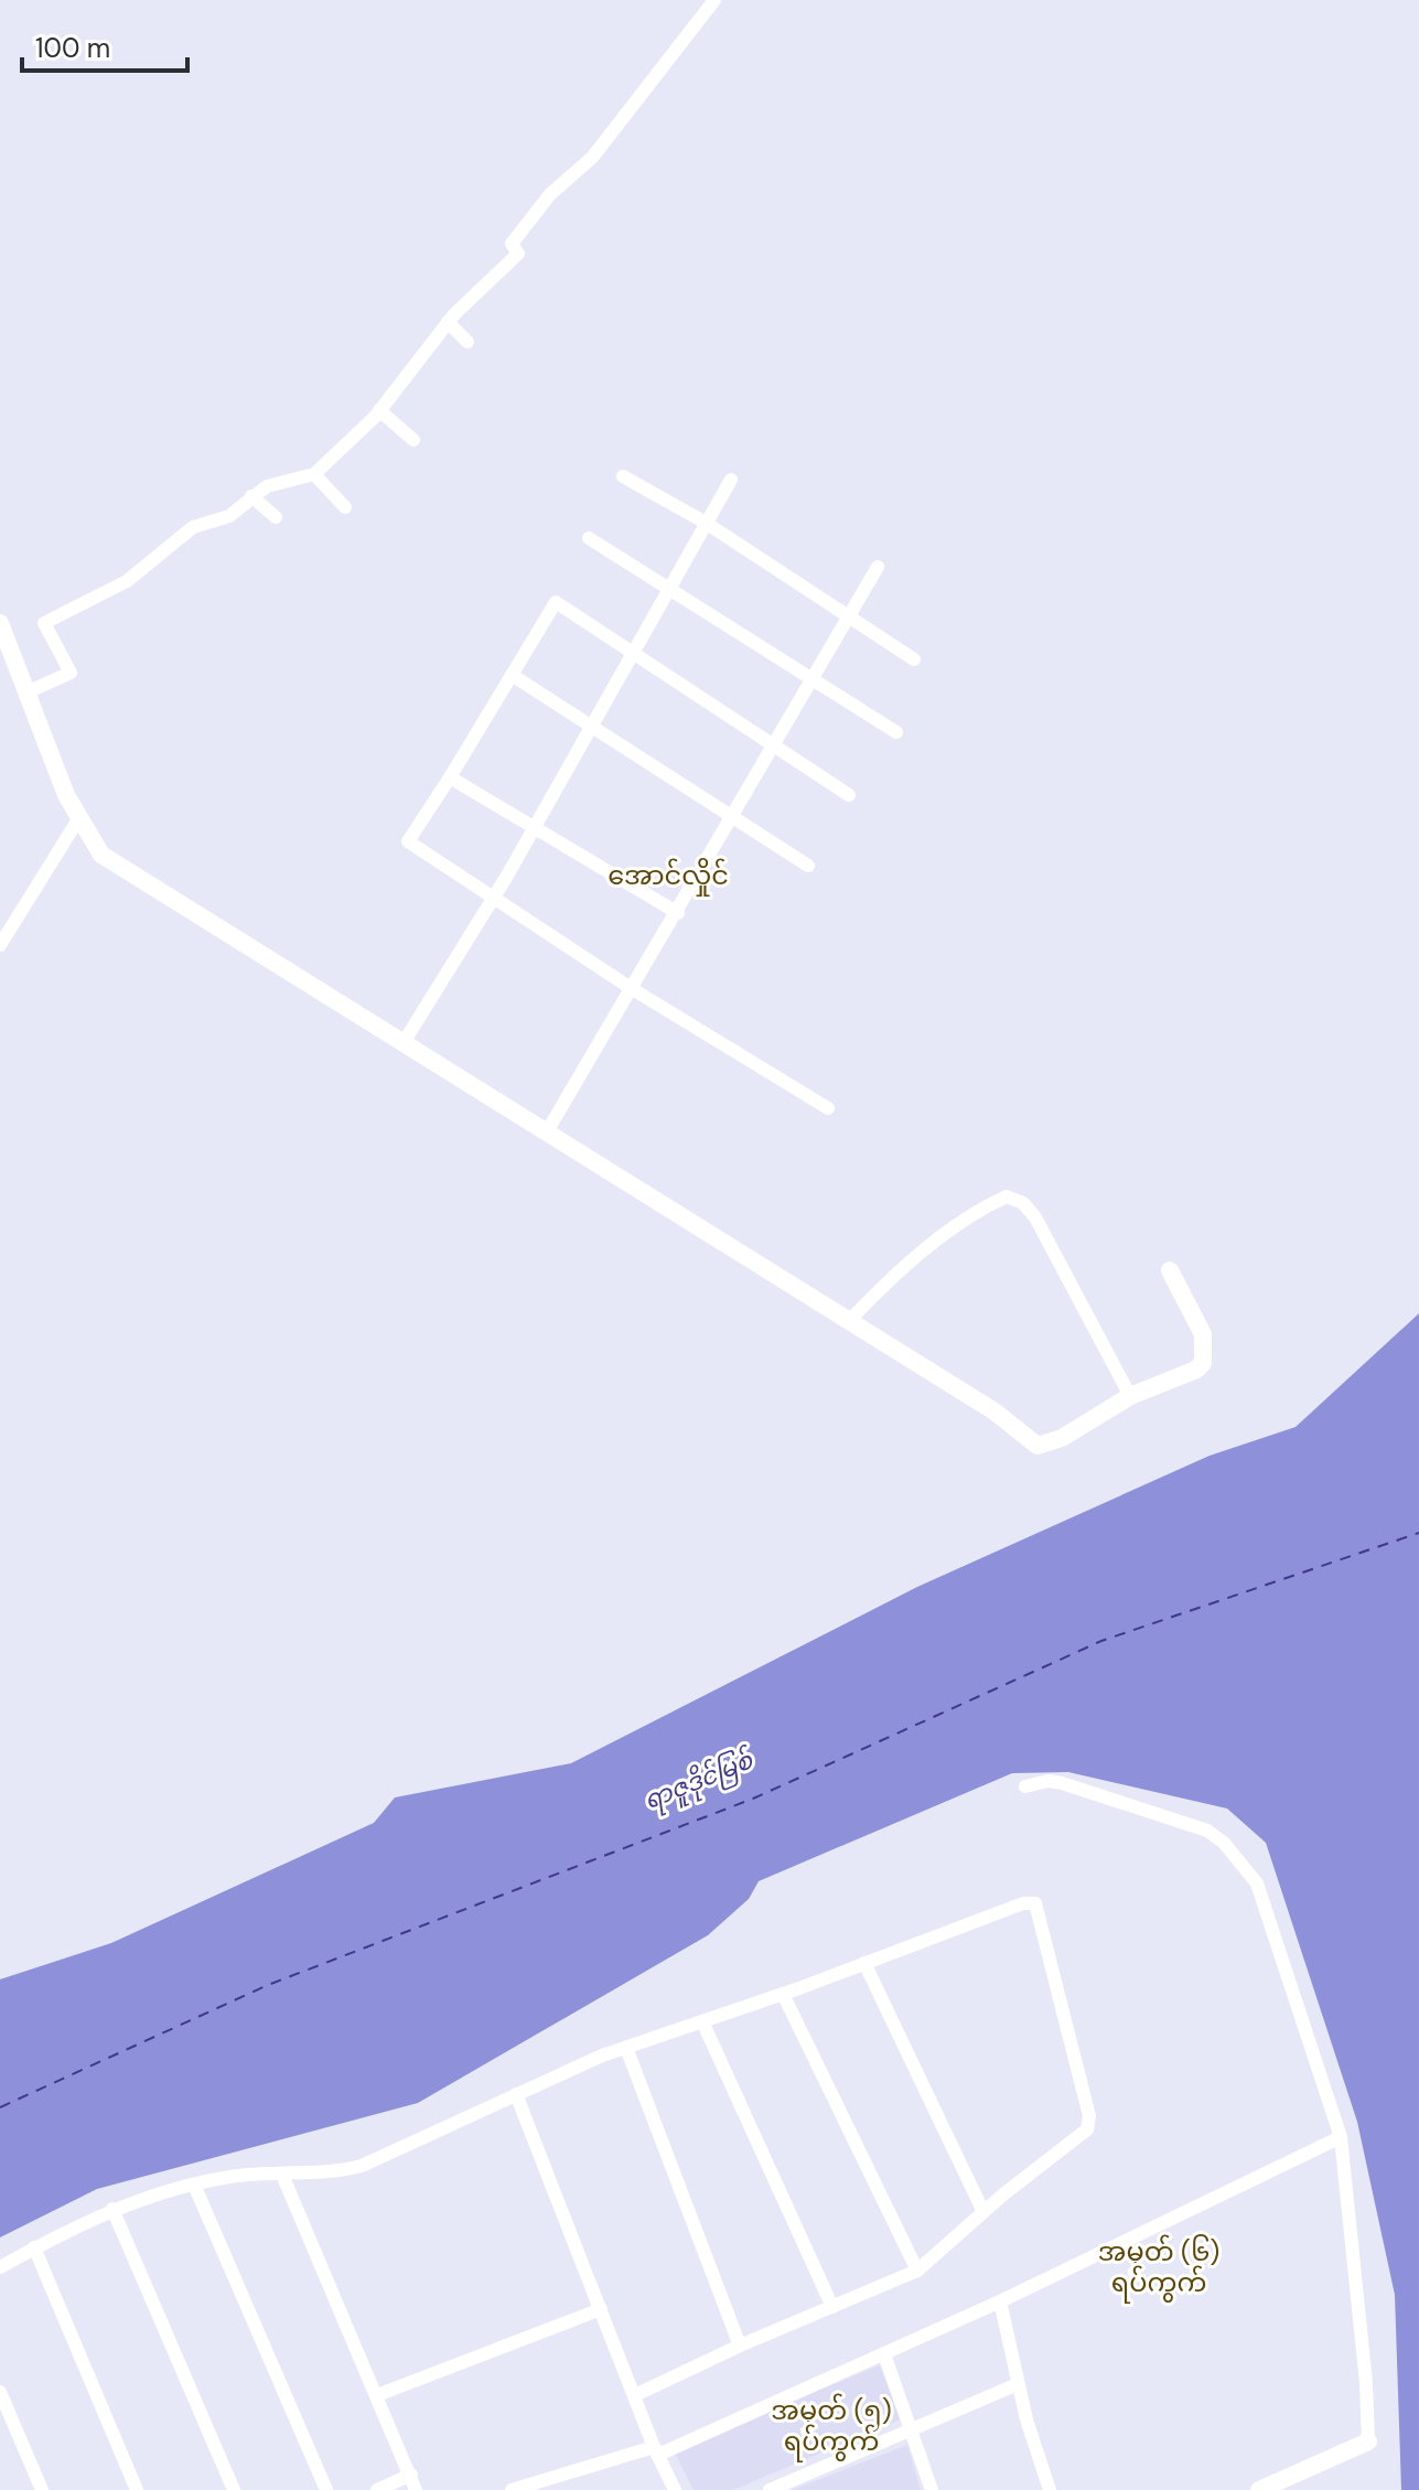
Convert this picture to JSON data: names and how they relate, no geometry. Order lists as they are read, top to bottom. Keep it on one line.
{"districts":["အောင်လှိုင်","အမှတ် (၆) ရပ်ကွက်","အမှတ် (၅) ရပ်ကွက်"],"water":["ရာဇူဒိုင်မြစ်"],"scale_bar":"100 m"}
